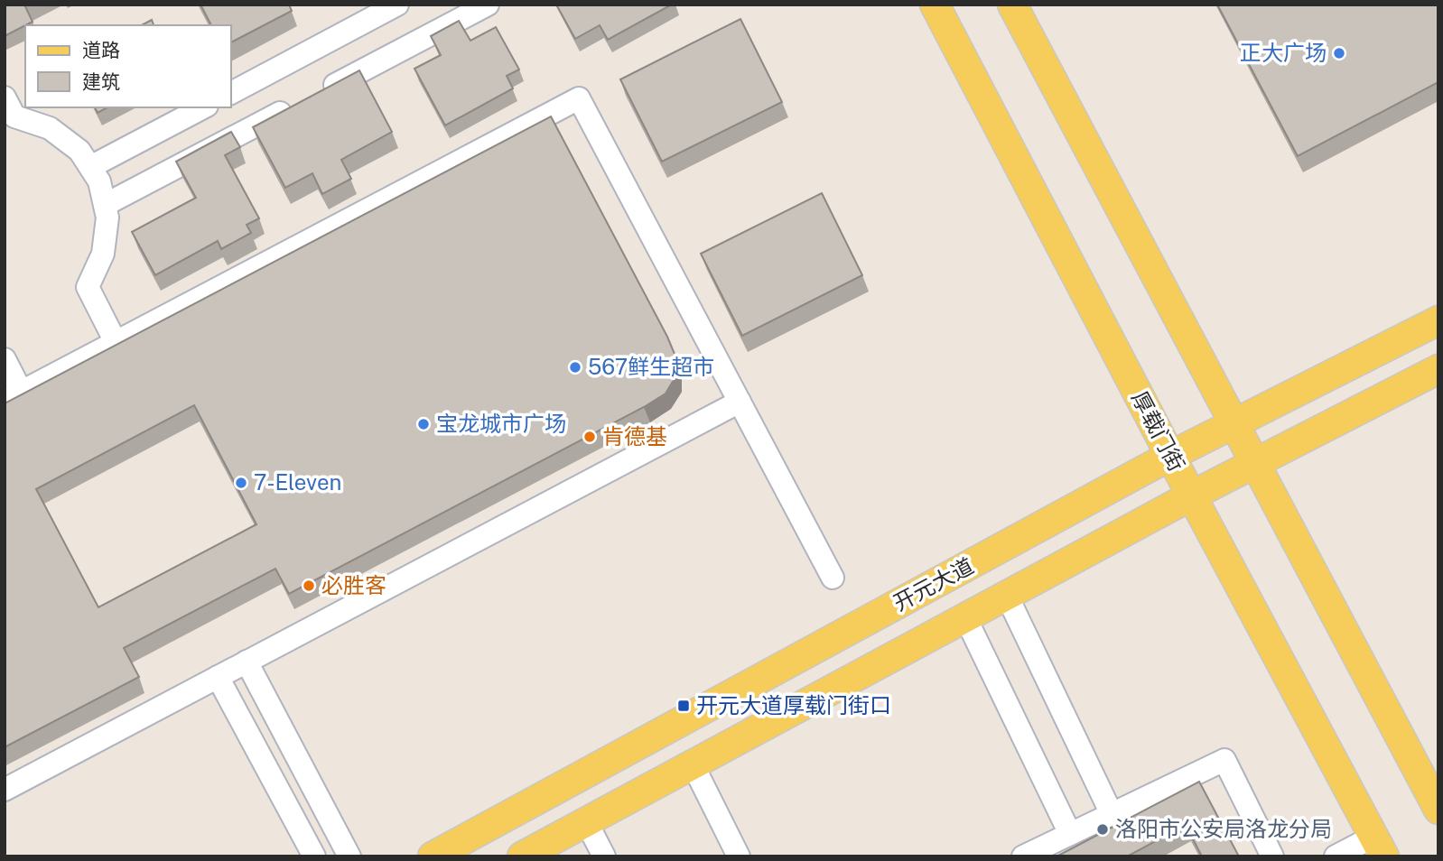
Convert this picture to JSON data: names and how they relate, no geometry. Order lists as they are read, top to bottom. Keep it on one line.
{"streets":{"main road":["厚载门街","开元大道"]},"crossings":[["厚载门街","开元大道"]],"places":{"other":["正大广场","567鲜生超市","宝龙城市广场","肯德基","7-Eleven","必胜客","洛阳市公安局洛龙分局"],"transit":["开元大道厚载门街口"]},"legend":["道路","建筑"]}
